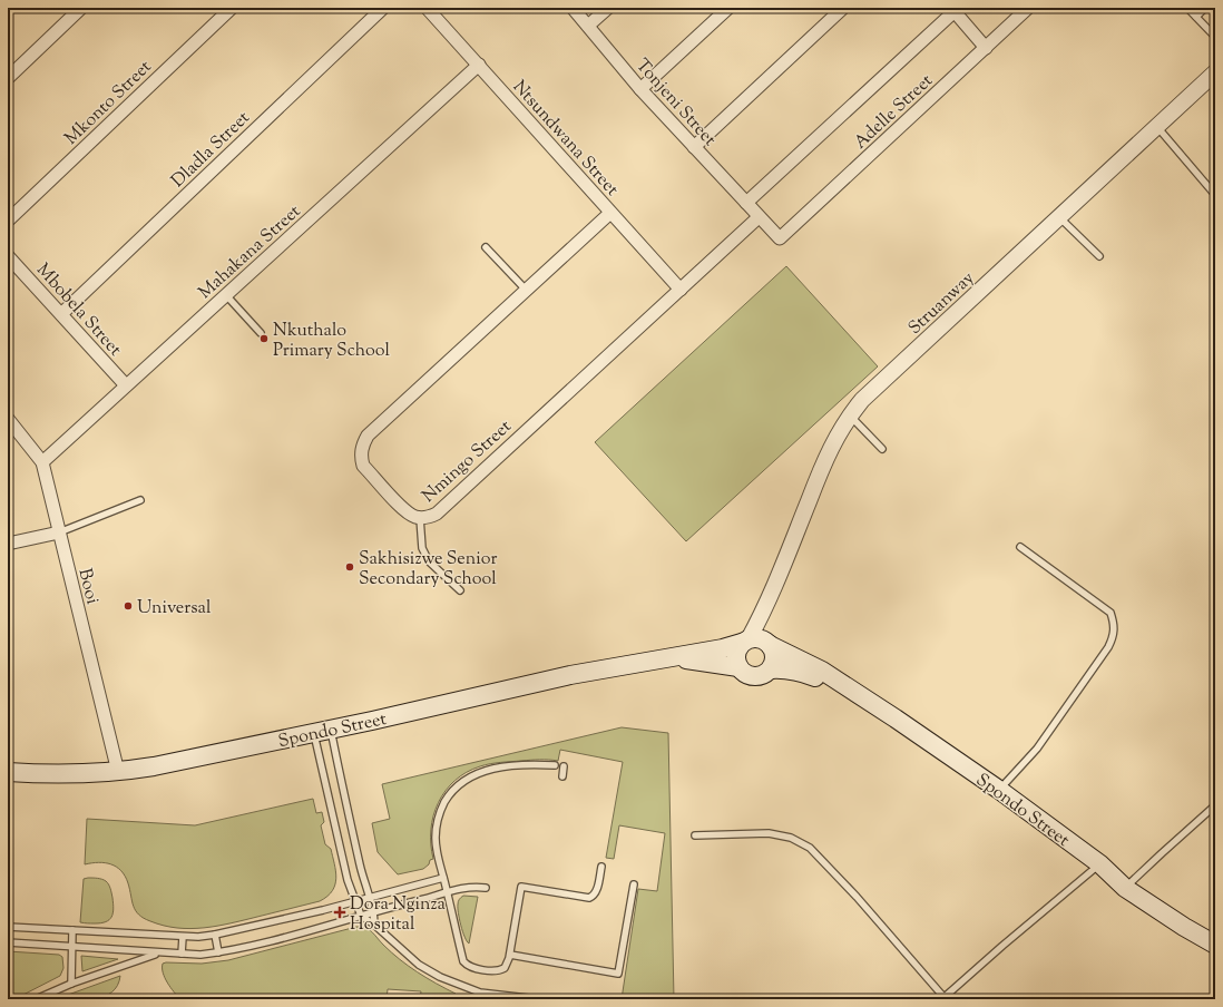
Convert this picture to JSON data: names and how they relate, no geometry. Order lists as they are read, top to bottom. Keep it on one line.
{"streets":{"main road":["Spondo Street"],"street":["Mkonto Street","Tonjeni Street","Adelle Street","Ntsundwana Street","Dladla Street","Mahakana Street","Struanway","Mbobela Street","Nmingo Street","Booi"]},"crossings":[["Tonjeni Street","Adelle Street"],["Tonjeni Street","Nmingo Street"],["Ntsundwana Street","Mahakana Street"],["Ntsundwana Street","Nmingo Street"],["Dladla Street","Mbobela Street"],["Mahakana Street","Mbobela Street"],["Mahakana Street","Booi"],["Struanway","Spondo Street"],["Booi","Spondo Street"]],"places":{"other":["Nkuthalo Primary School","Sakhisizwe Senior Secondary School","Universal"],"health":["Dora Nginza Hospital"]}}
